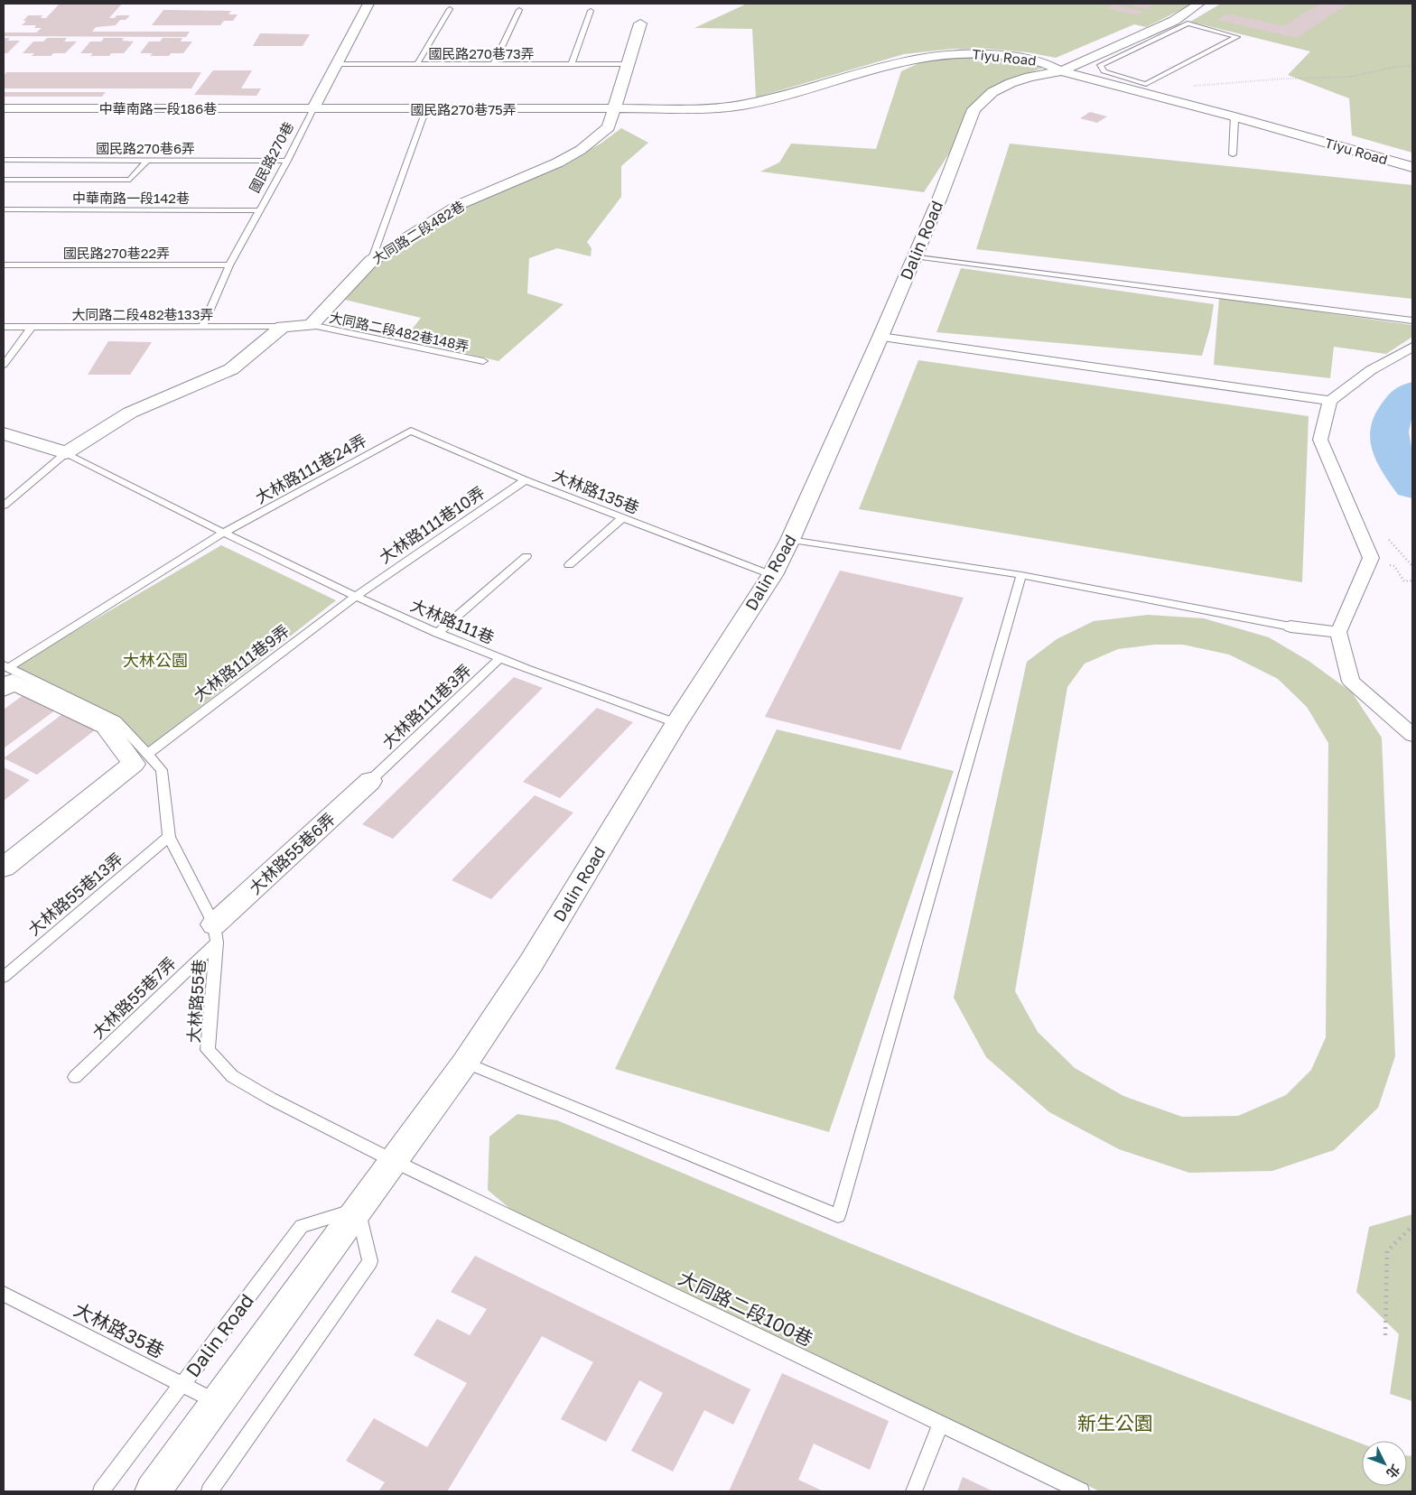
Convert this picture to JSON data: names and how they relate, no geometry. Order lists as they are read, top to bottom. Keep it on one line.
{"streets":{"street":["Tiyu Road","中華南路一段186巷","國民路270巷75弄","國民路270巷","大同路二段482巷","Dalin Road","大林路55巷6弄"],"lane":["國民路270巷73弄","國民路270巷6弄","中華南路一段142巷","國民路270巷22弄","大同路二段482巷133弄","大同路二段482巷148弄","大林路111巷24弄","大林路135巷","大林路111巷10弄","大林路111巷","大林路111巷9弄","大林路111巷3弄","大林路55巷13弄","大林路55巷7弄","大林路55巷","大同路二段100巷","大林路35巷"]},"crossings":[["國民路270巷73弄","國民路270巷"],["國民路270巷73弄","大同路二段482巷"],["Tiyu Road","國民路270巷75弄"],["Tiyu Road","大同路二段482巷"],["Tiyu Road","Dalin Road"],["中華南路一段186巷","國民路270巷75弄"],["中華南路一段186巷","國民路270巷"],["國民路270巷75弄","國民路270巷"],["國民路270巷75弄","大同路二段482巷"],["國民路270巷6弄","國民路270巷"],["國民路270巷","中華南路一段142巷"],["國民路270巷","國民路270巷22弄"],["國民路270巷","大同路二段482巷133弄"],["大同路二段482巷","大同路二段482巷148弄"],["Dalin Road","大林路135巷"],["Dalin Road","大林路111巷"],["Dalin Road","大林路55巷"],["Dalin Road","大同路二段100巷"],["Dalin Road","大林路35巷"],["大林路111巷24弄","大林路135巷"],["大林路111巷24弄","大林路111巷"],["大林路135巷","大林路111巷10弄"],["大林路111巷10弄","大林路111巷"],["大林路111巷10弄","大林路111巷9弄"],["大林路111巷","大林路111巷9弄"],["大林路111巷","大林路111巷3弄"],["大林路111巷3弄","大林路55巷6弄"],["大林路55巷6弄","大林路55巷7弄"],["大林路55巷6弄","大林路55巷"],["大林路55巷7弄","大林路55巷"],["大林路55巷","大同路二段100巷"]],"parks":["大林公園","新生公園"],"north":"bottom right"}
